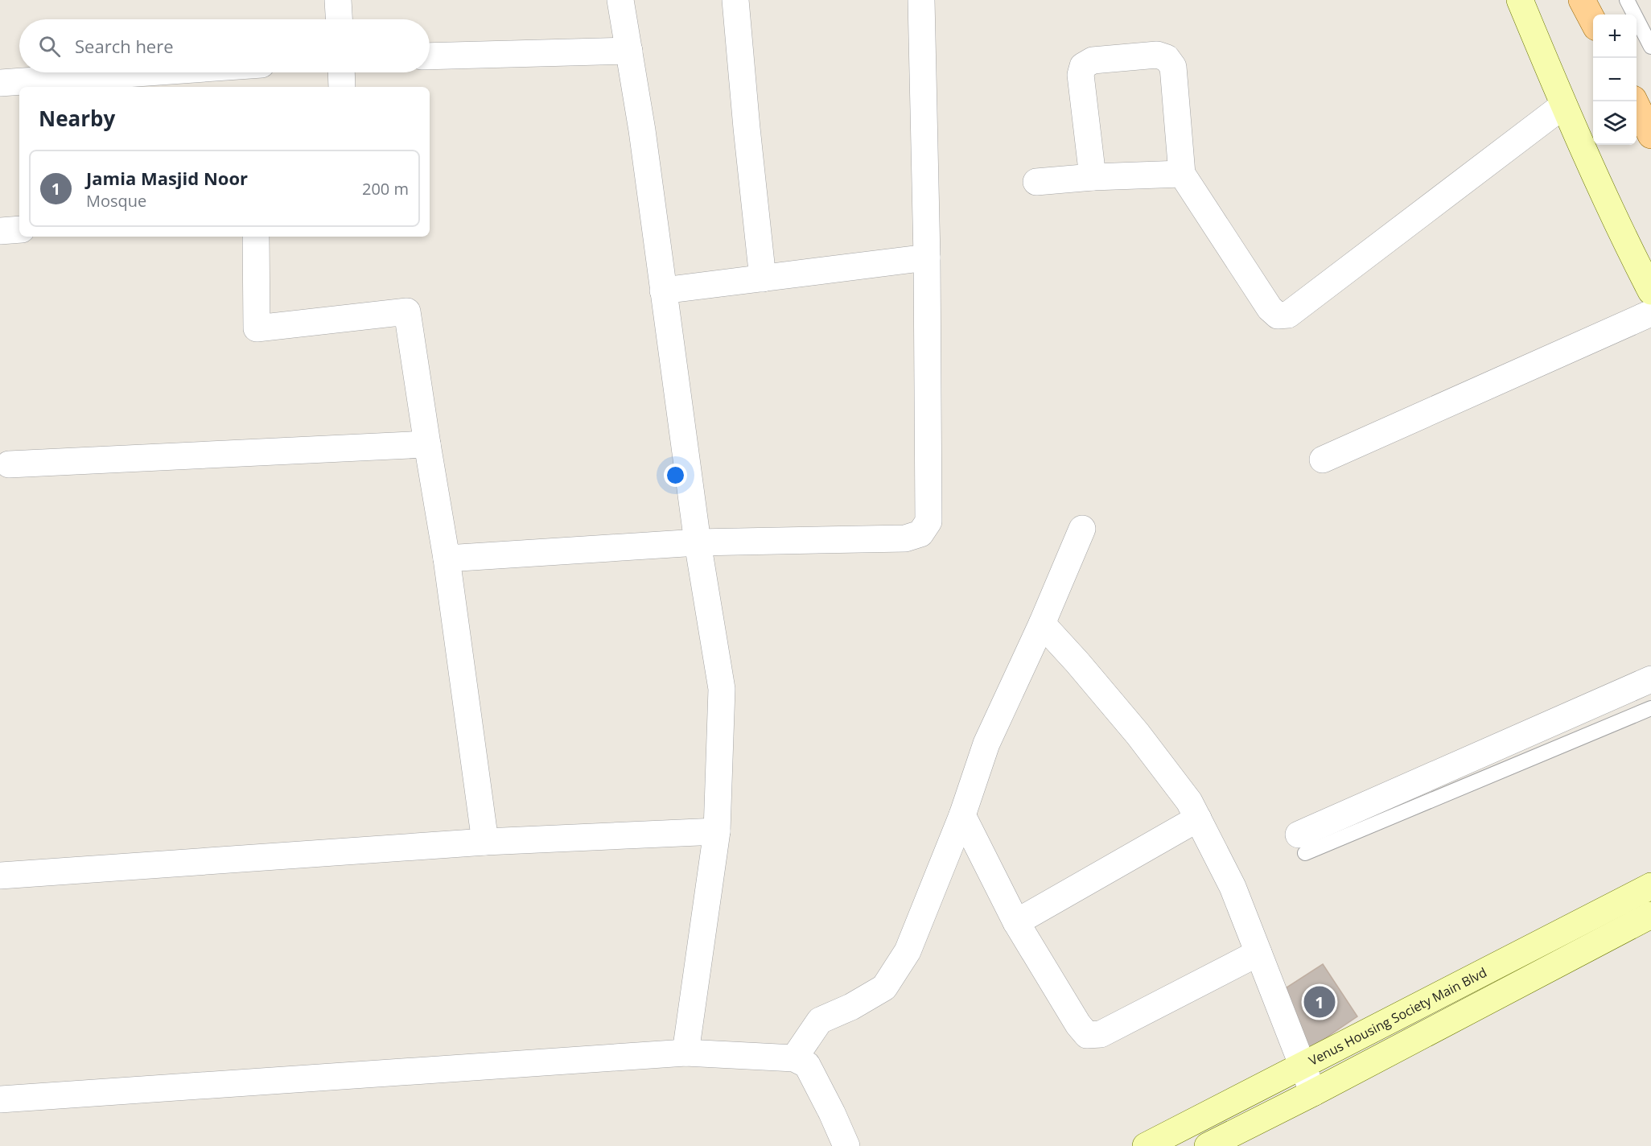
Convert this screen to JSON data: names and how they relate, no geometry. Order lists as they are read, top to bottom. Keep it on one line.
{"streets":{"street":["Venus Housing Society Main Blvd"]},"page":{"map_buttons":["+","−"],"search":"Search here","heading":"Nearby","list":[{"mark":"1","name":"Jamia Masjid Noor","note":"Mosque","value":"200 m"}],"pins":"1"}}
